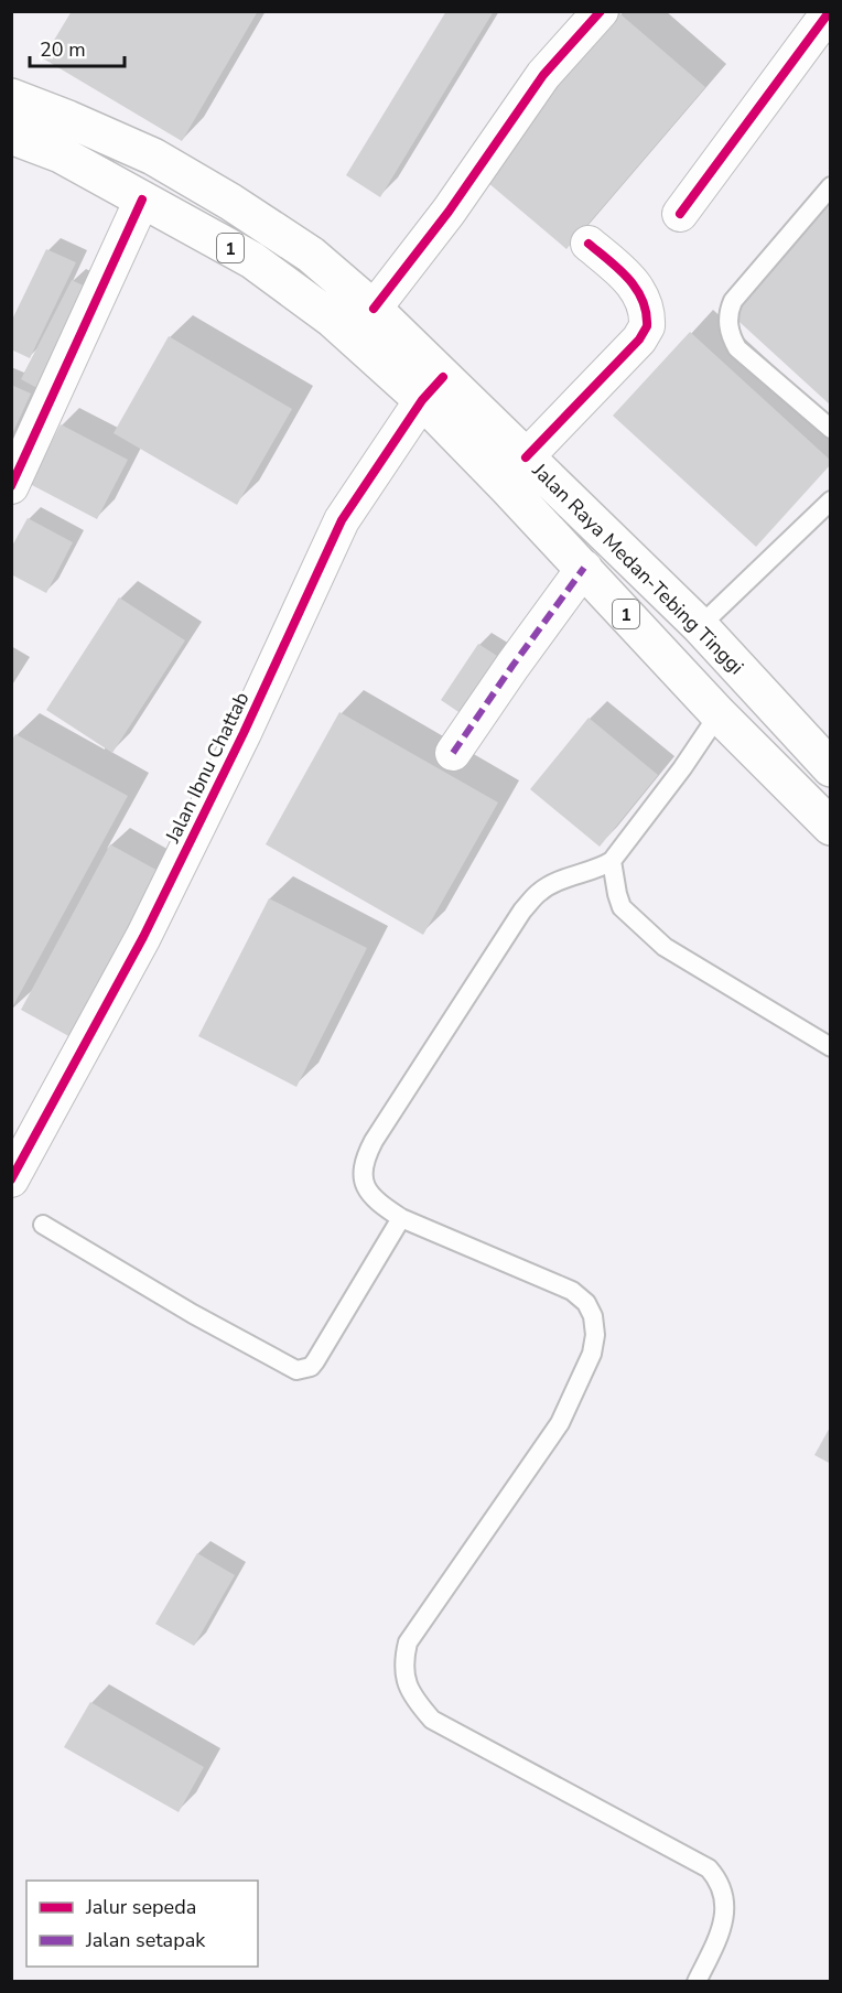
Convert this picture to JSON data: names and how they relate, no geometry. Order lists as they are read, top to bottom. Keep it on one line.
{"streets":{"highway":["1","Jalan Raya Medan-Tebing Tinggi"],"street":["Jalan Ibnu Chattab"]},"crossings":[["Jalan Raya Medan-Tebing Tinggi","Jalan Ibnu Chattab"]],"legend":["Jalur sepeda","Jalan setapak"],"scale_bar":"20 m"}
